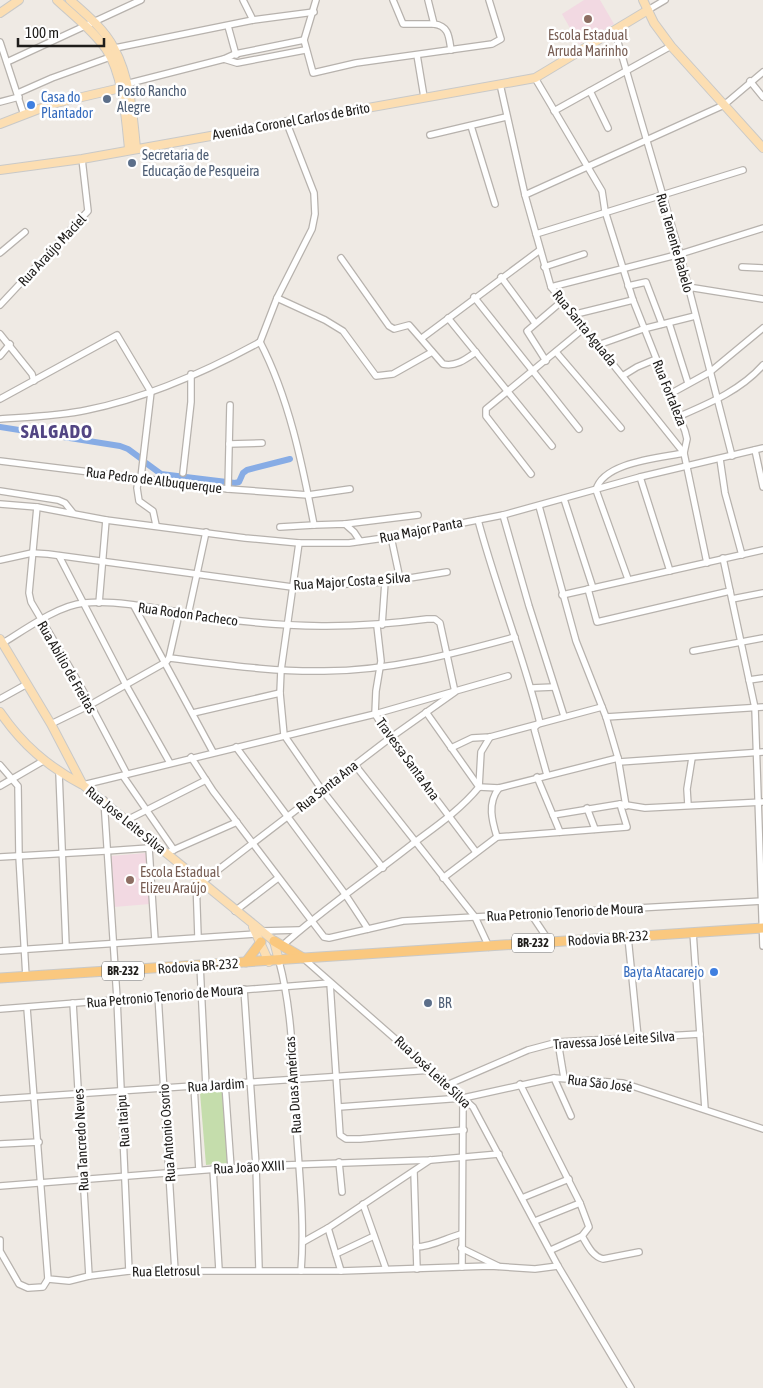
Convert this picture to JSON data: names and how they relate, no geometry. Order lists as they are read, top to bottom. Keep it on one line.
{"streets":{"highway":["Rodovia BR-232","BR-232"],"main road":["Avenida Coronel Carlos de Brito","Rua Jose Leite Silva"],"street":["Rua Tenente Rabelo","Rua Araújo Maciel","Rua Santa Aguada","Rua Fortaleza","Rua Pedro de Albuquerque","Rua Major Panta","Rua Major Costa e Silva","Rua Rodon Pacheco","Rua Abilio de Freitas","Travessa Santa Ana","Rua Santa Ana","Rua Petronio Tenorio de Moura","Travessa José Leite Silva","Rua José Leite Silva","Rua São José","Rua Jardim","Rua Duas Américas","Rua Itaipu","Rua Antonio Osorio","Rua Tancredo Neves","Rua João XXIII","Rua Eletrosul"]},"crossings":[["Avenida Coronel Carlos de Brito","Rua Araújo Maciel"],["Avenida Coronel Carlos de Brito","Rua Santa Aguada"],["Avenida Coronel Carlos de Brito","Rua Fortaleza"],["Rua Tenente Rabelo","Rua Major Panta"],["Rua Santa Aguada","Rua Fortaleza"],["Rua Santa Aguada","Rua Major Panta"],["Rua Major Panta","Rua Abilio de Freitas"],["Rua Major Costa e Silva","Rua Abilio de Freitas"],["Rua Major Costa e Silva","Travessa Santa Ana"],["Rua Rodon Pacheco","Rua Abilio de Freitas"],["Rua Rodon Pacheco","Travessa Santa Ana"],["Rua Rodon Pacheco","Rua Jose Leite Silva"],["Rua Abilio de Freitas","Rua Jose Leite Silva"],["Travessa Santa Ana","Rua Santa Ana"],["Rua Santa Ana","Rua Jose Leite Silva"],["Rua Jose Leite Silva","BR-232"],["Rua Jose Leite Silva","Rua Itaipu"],["Rua Petronio Tenorio de Moura","Rua José Leite Silva"],["Rua Petronio Tenorio de Moura","Rua Duas Américas"],["Rua Petronio Tenorio de Moura","Rua Itaipu"],["Rua Petronio Tenorio de Moura","Rua Antonio Osorio"],["Rua Petronio Tenorio de Moura","Rua Tancredo Neves"],["Rodovia BR-232","BR-232"],["Rodovia BR-232","Rua José Leite Silva"],["Rodovia BR-232","Rua Itaipu"],["BR-232","Rua José Leite Silva"],["BR-232","Rua Duas Américas"],["Travessa José Leite Silva","Rua José Leite Silva"],["Rua José Leite Silva","Rua São José"],["Rua José Leite Silva","Rua Jardim"],["Rua José Leite Silva","Rua João XXIII"],["Rua José Leite Silva","Rua Eletrosul"],["Rua Jardim","Rua Duas Américas"],["Rua Jardim","Rua Itaipu"],["Rua Jardim","Rua Antonio Osorio"],["Rua Jardim","Rua Tancredo Neves"],["Rua Duas Américas","Rua João XXIII"],["Rua Duas Américas","Rua Eletrosul"],["Rua Itaipu","Rua João XXIII"],["Rua Itaipu","Rua Eletrosul"],["Rua Antonio Osorio","Rua João XXIII"],["Rua Antonio Osorio","Rua Eletrosul"],["Rua Tancredo Neves","Rua João XXIII"],["Rua Tancredo Neves","Rua Eletrosul"]],"districts":["SALGADO"],"places":["Escola Estadual Arruda Marinho","Posto Rancho Alegre","Casa do Plantador","Secretaria de Educação de Pesqueira","Escola Estadual Elizeu Araújo","Bayta Atacarejo","BR"],"scale_bar":"100 m"}
